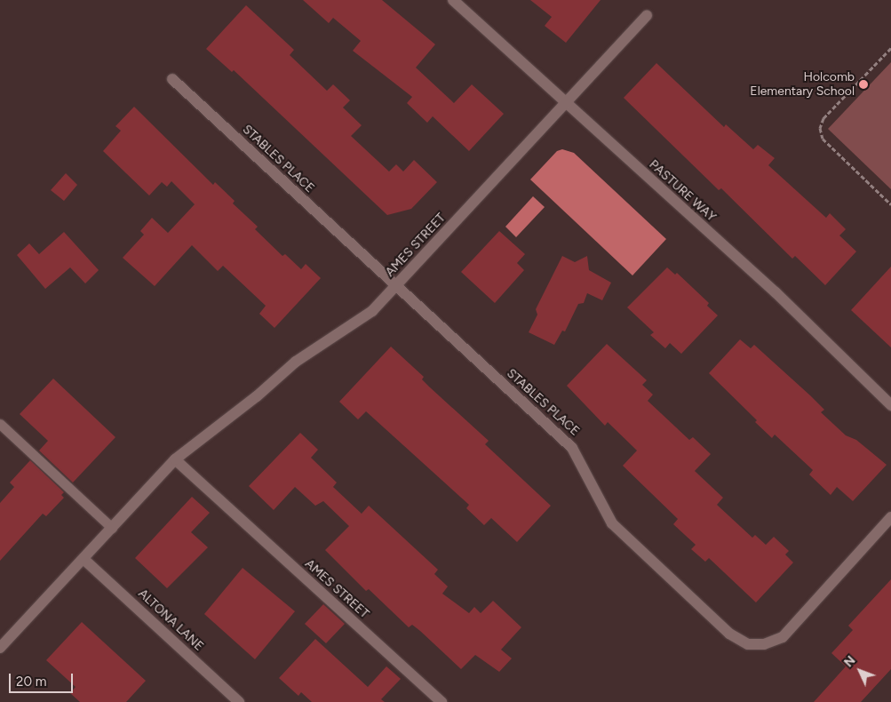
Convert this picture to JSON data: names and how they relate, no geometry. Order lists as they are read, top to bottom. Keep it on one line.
{"streets":{"street":["STABLES PLACE","PASTURE WAY","AMES STREET","ALTONA LANE"]},"crossings":[["STABLES PLACE","AMES STREET"],["PASTURE WAY","AMES STREET"],["AMES STREET","ALTONA LANE"]],"places":["Holcomb Elementary School"],"scale_bar":"20 m","north":"top left"}
